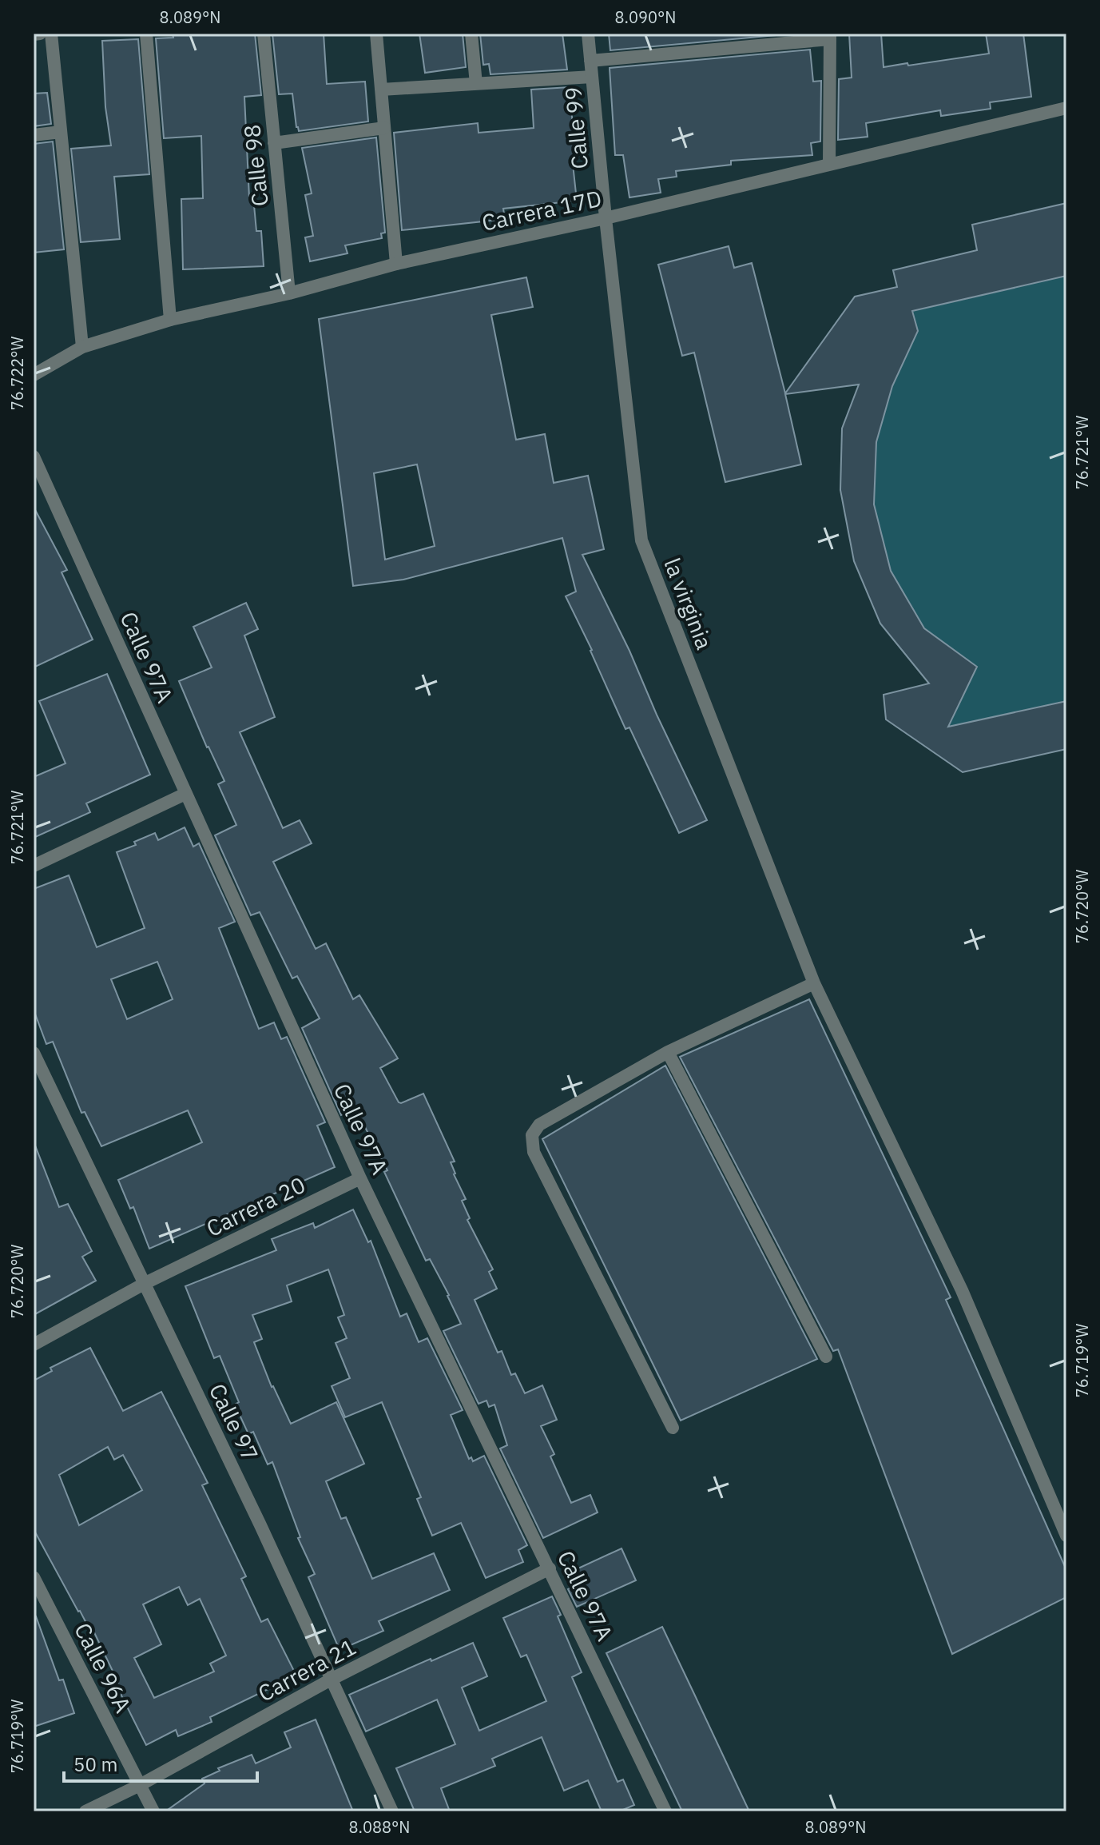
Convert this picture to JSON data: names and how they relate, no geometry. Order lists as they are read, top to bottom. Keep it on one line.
{"streets":{"street":["Calle 99","Calle 98","Carrera 17D","la virginia","Calle 97A","Carrera 20","Calle 97","Calle 96A","Carrera 21"]},"crossings":[["Calle 99","Carrera 17D"],["Calle 99","la virginia"],["Calle 98","Carrera 17D"],["Carrera 17D","la virginia"],["Calle 97A","Carrera 20"],["Calle 97A","Carrera 21"],["Carrera 20","Calle 97"],["Calle 97","Carrera 21"],["Calle 96A","Carrera 21"]],"scale_bar":"50 m","coordinates":["8.089°N","8.090°N","76.722°W","76.721°W","76.720°W","76.719°W","8.088°N"]}
